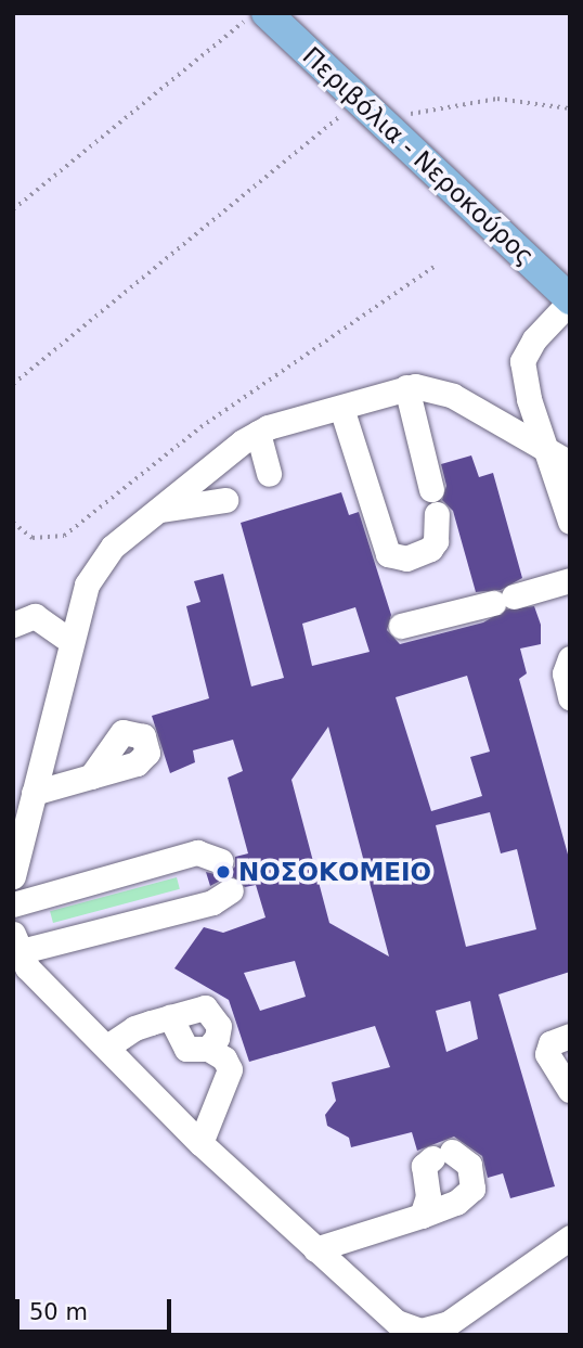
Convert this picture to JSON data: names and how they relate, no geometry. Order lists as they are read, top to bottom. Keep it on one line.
{"streets":{"main road":["Περιβόλια - Νεροκούρος"]},"places":["ΝΟΣΟΚΟΜΕΙΟ"],"scale_bar":"50 m"}
